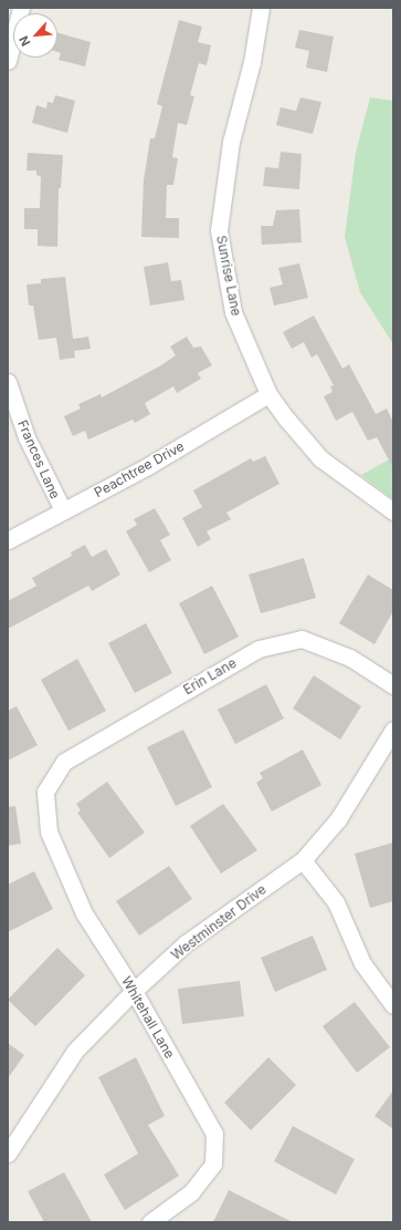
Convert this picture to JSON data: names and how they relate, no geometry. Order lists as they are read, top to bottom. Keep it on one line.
{"streets":{"street":["Sunrise Lane","Frances Lane","Peachtree Drive","Erin Lane","Westminster Drive","Whitehall Lane"]},"crossings":[["Sunrise Lane","Peachtree Drive"],["Frances Lane","Peachtree Drive"],["Erin Lane","Whitehall Lane"],["Westminster Drive","Whitehall Lane"]],"north":"bottom left"}
